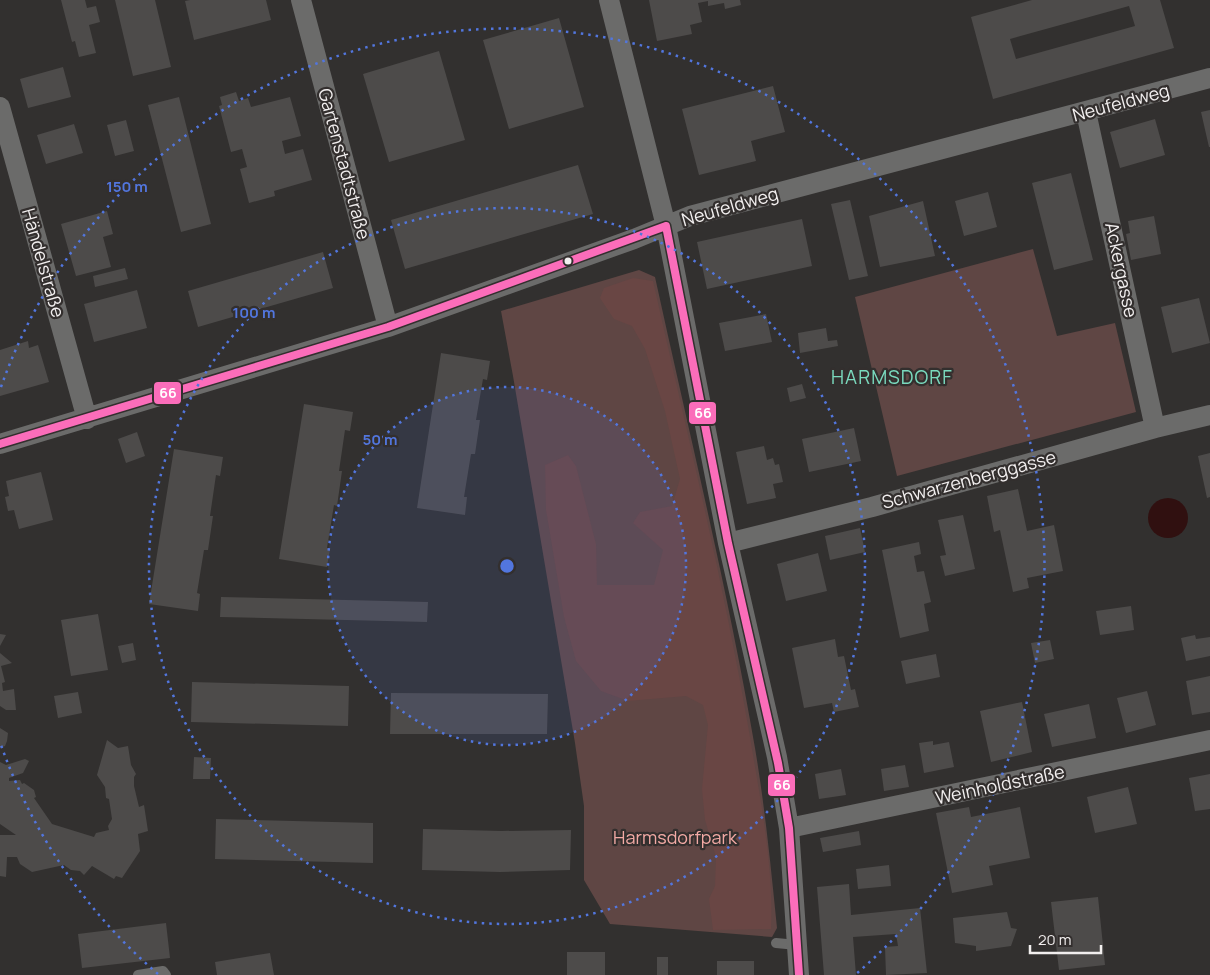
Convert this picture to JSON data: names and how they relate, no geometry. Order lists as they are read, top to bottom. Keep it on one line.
{"streets":{"street":["Neufeldweg","Gartenstadtstraße","Händelstraße","Ackergasse","Schwarzenberggasse","Weinholdstraße"]},"crossings":[["Neufeldweg","Gartenstadtstraße"],["Neufeldweg","Händelstraße"],["Neufeldweg","Ackergasse"],["Ackergasse","Schwarzenberggasse"]],"districts":["HARMSDORF"],"parks":["Harmsdorfpark"],"lines":["transit line 66"],"scale_bar":"20 m","rings":["150 m","100 m","50 m"]}
